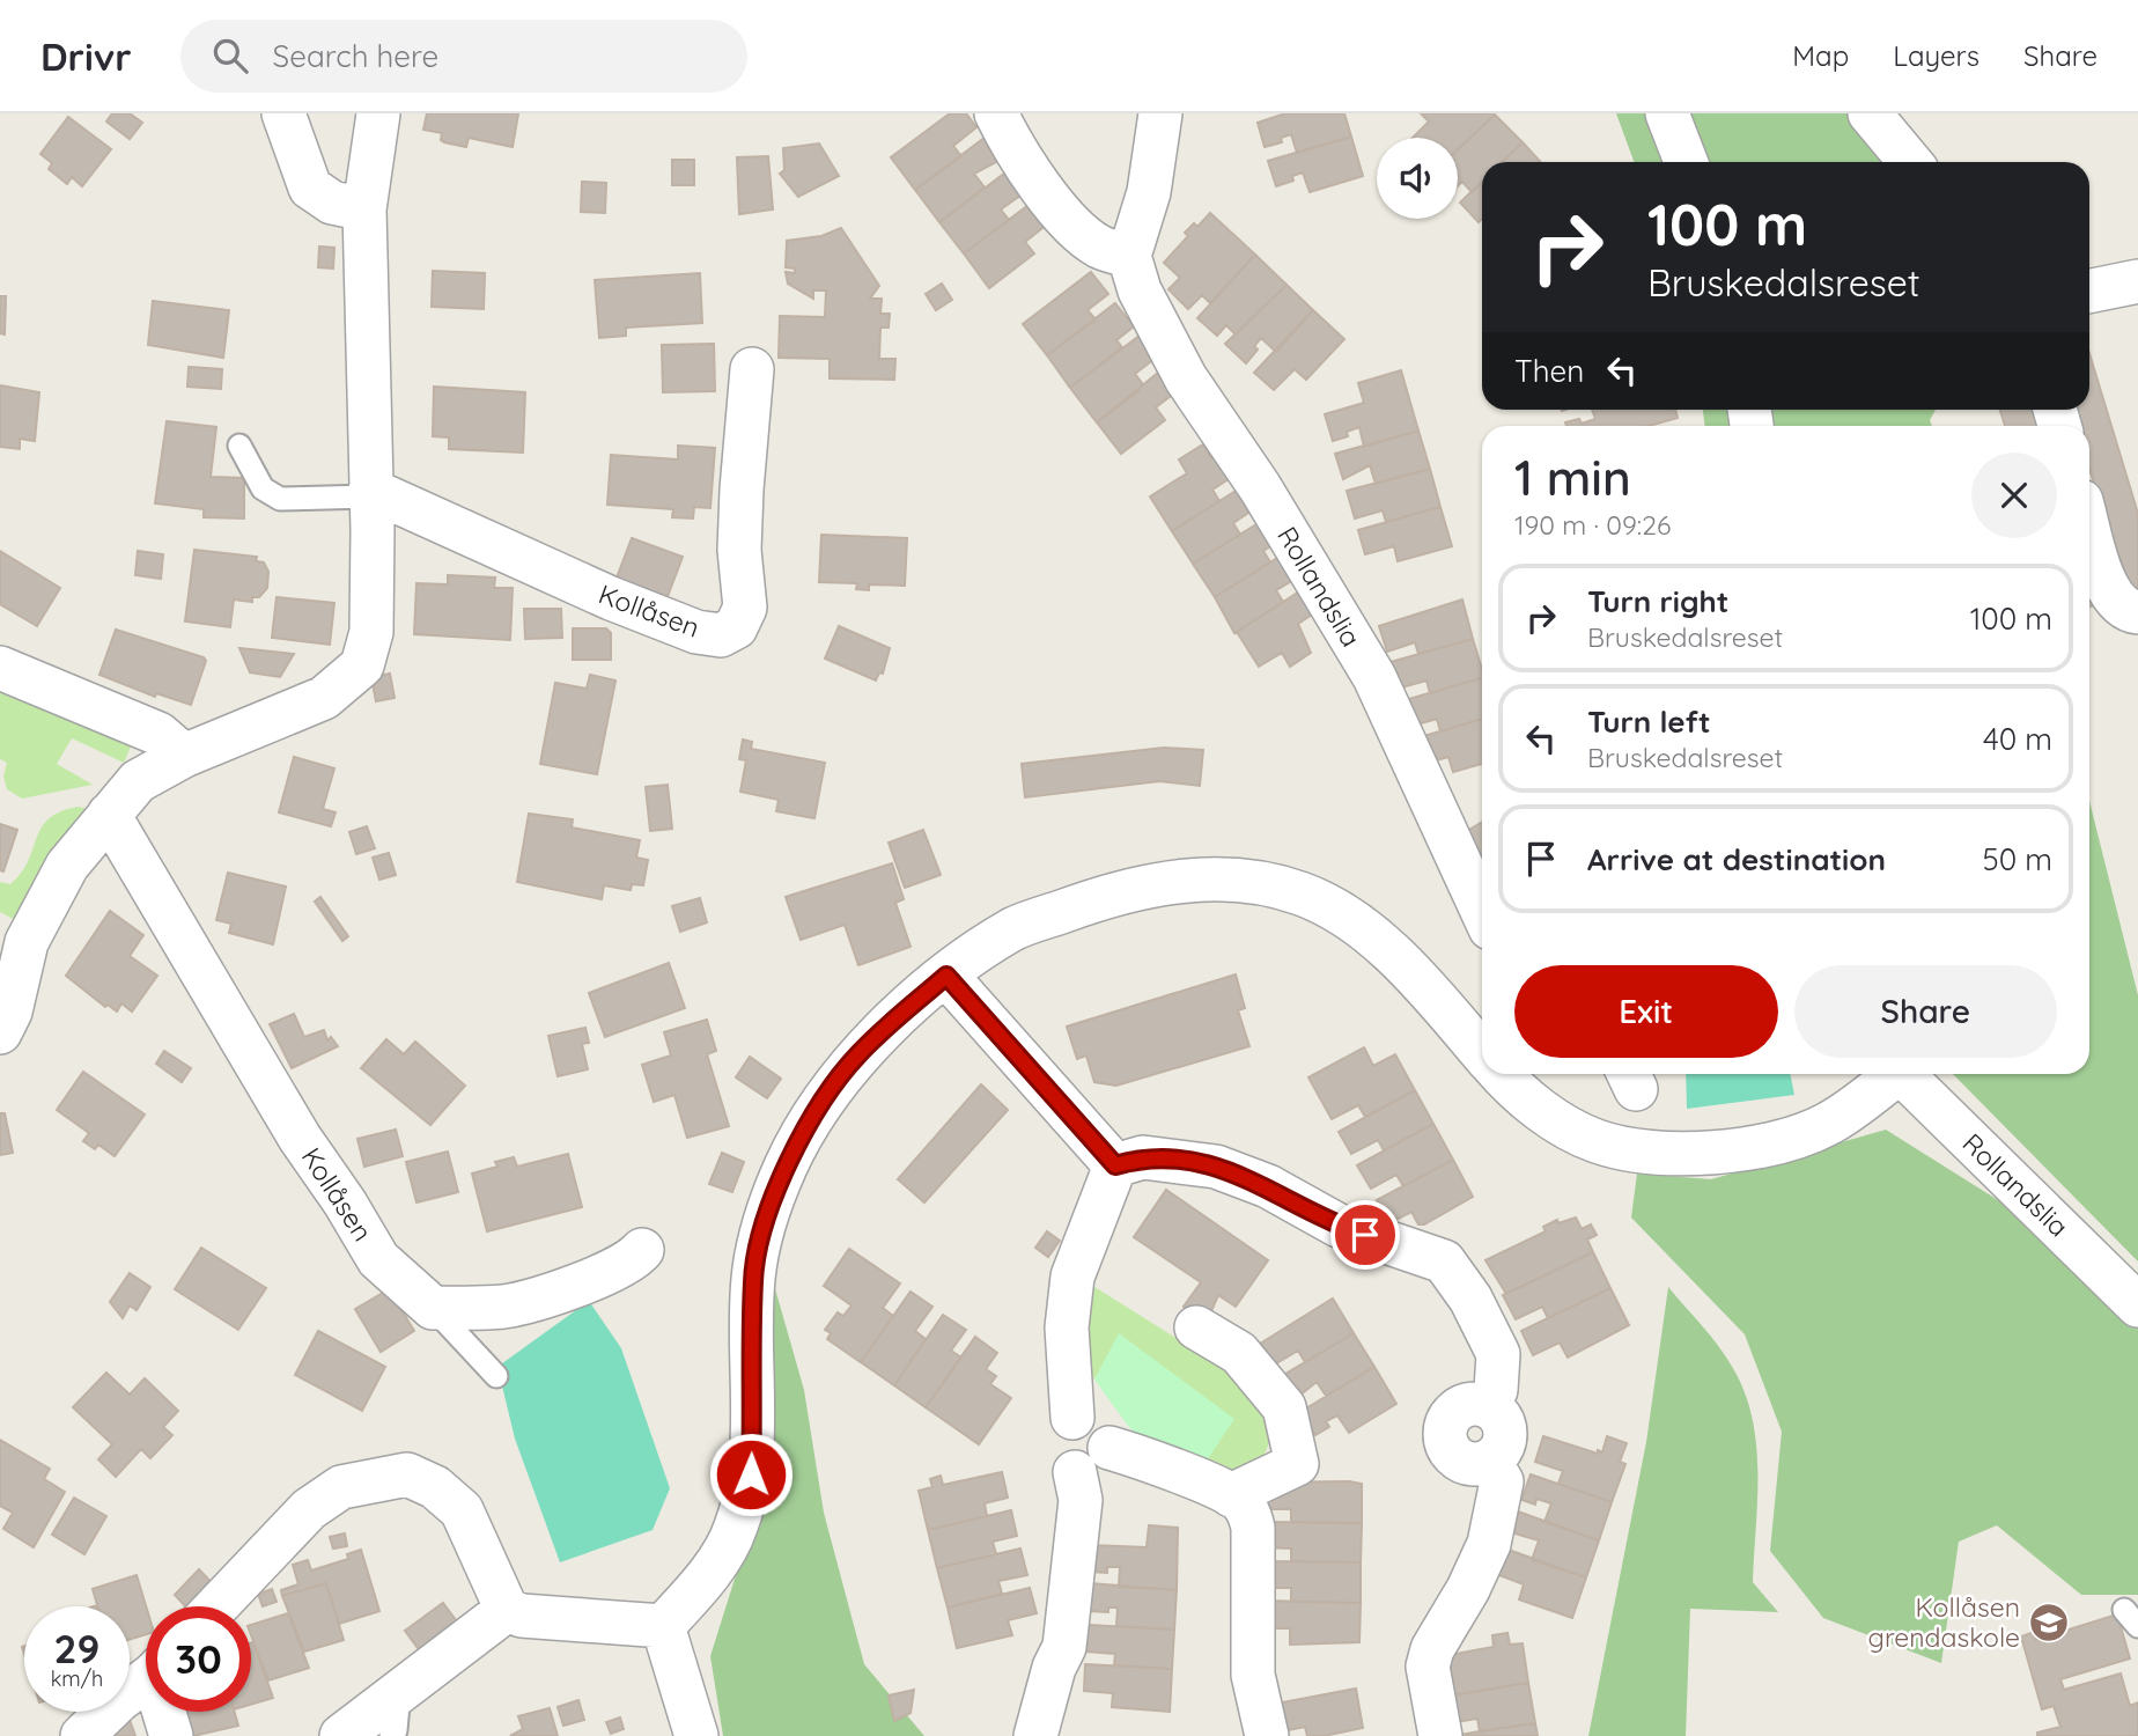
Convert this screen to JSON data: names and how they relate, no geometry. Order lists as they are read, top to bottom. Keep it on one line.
{"streets":{"street":["Rollandslia","Kollåsen"]},"places":{"school or university":["Kollåsen grendaskole"]},"page":{"header":"Drivr","search":"Search here","nav":["Map","Layers","Share"],"turn":["100 m","Bruskedalsreset"],"then":"Then","heading":["1 min","190 m · 09:26"],"list":[{"name":"Turn right","note":"Bruskedalsreset","value":"100 m"},{"name":"Turn left","note":"Bruskedalsreset","value":"40 m"},{"name":"Arrive at destination","value":"50 m"}],"buttons":["Exit","Share"],"speed":"29 km/h","limit":"30"}}
